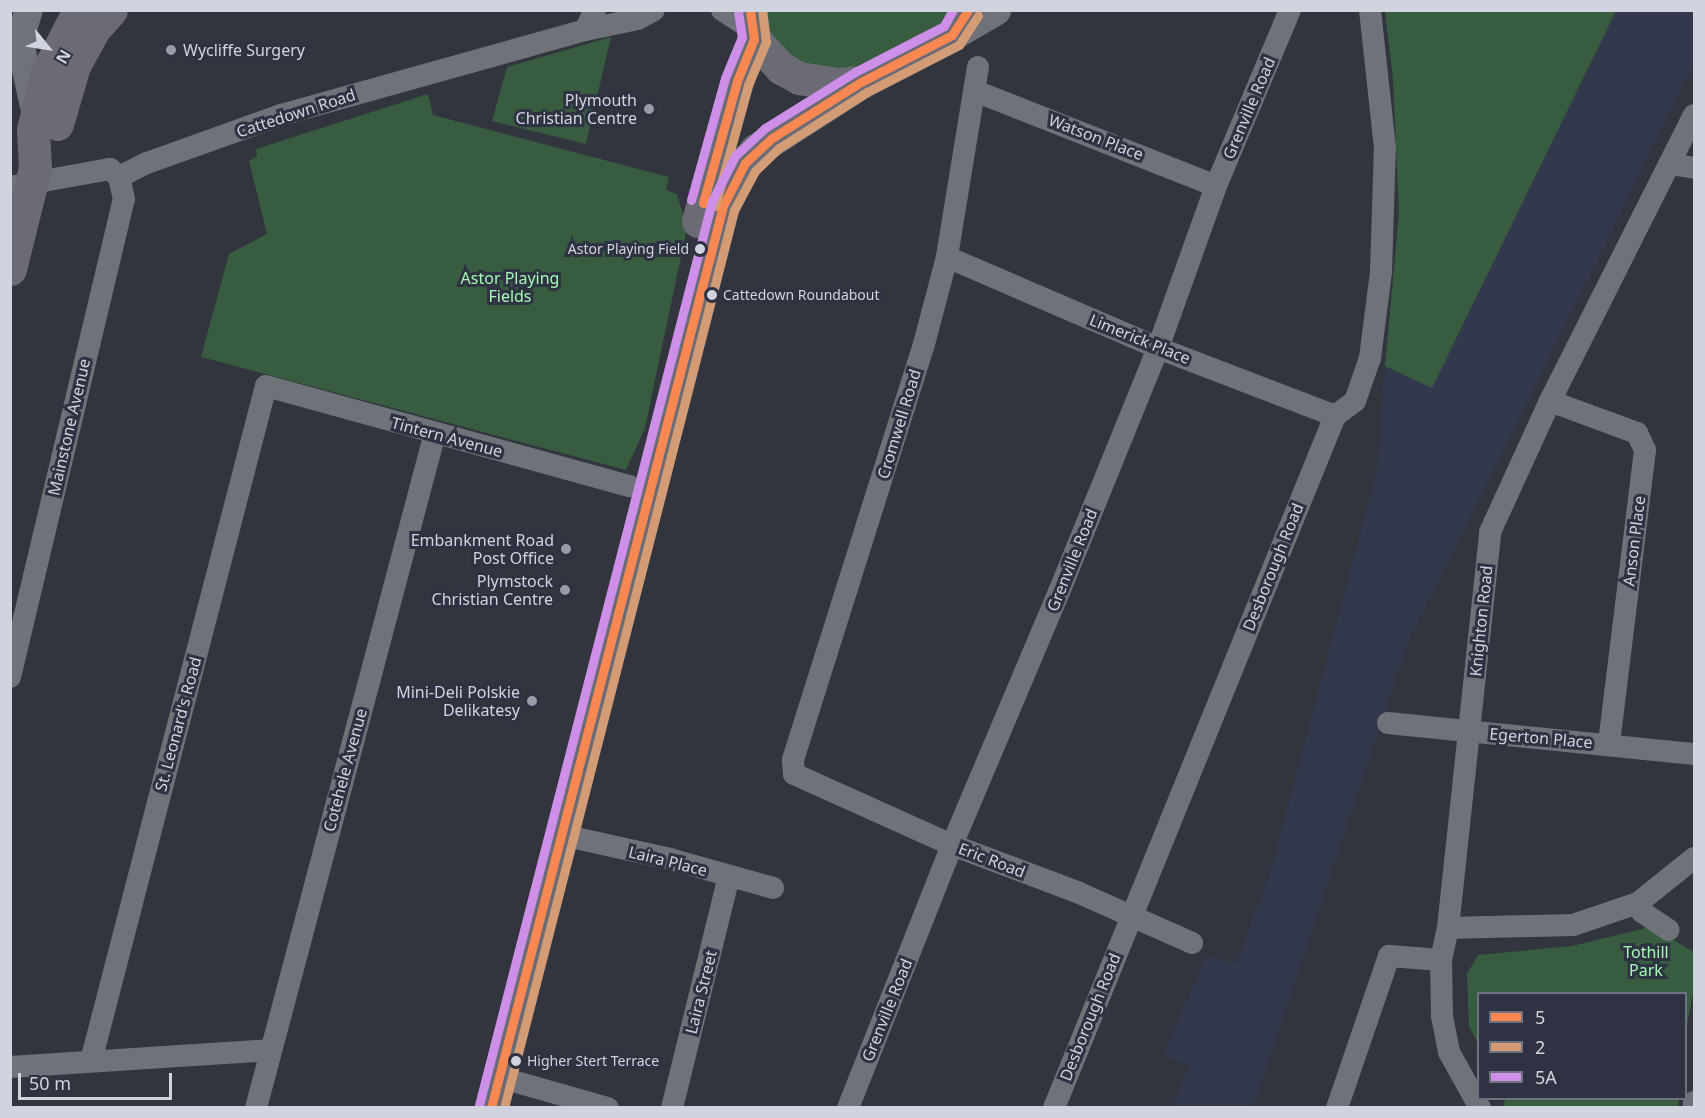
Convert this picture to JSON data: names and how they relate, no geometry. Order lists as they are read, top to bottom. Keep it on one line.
{"streets":{"street":["Grenville Road","Cattedown Road","Watson Place","Limerick Place","Cromwell Road","Mainstone Avenue","Tintern Avenue","Anson Place","Desborough Road","Knighton Road","St. Leonard's Road","Egerton Place","Cotehele Avenue","Eric Road","Laira Place","Laira Street"]},"crossings":[["Grenville Road","Watson Place"],["Grenville Road","Limerick Place"],["Grenville Road","Eric Road"],["Cattedown Road","Mainstone Avenue"],["Watson Place","Cromwell Road"],["Limerick Place","Cromwell Road"],["Limerick Place","Desborough Road"],["Cromwell Road","Eric Road"],["Tintern Avenue","St. Leonard's Road"],["Tintern Avenue","Cotehele Avenue"],["Anson Place","Knighton Road"],["Anson Place","Egerton Place"],["Desborough Road","Eric Road"],["Knighton Road","Egerton Place"],["Laira Place","Laira Street"]],"parks":["Astor Playing Fields","Tothill Park"],"places":["Wycliffe Surgery","Plymouth Christian Centre","Astor Playing Field","Cattedown Roundabout","Embankment Road Post Office","Plymstock Christian Centre","Mini-Deli Polskie Delikatesy","Higher Stert Terrace"],"lines":["transit line 5","transit line 2","transit line 5A"],"legend":["5","2","5A"],"scale_bar":"50 m","north":"bottom right"}
